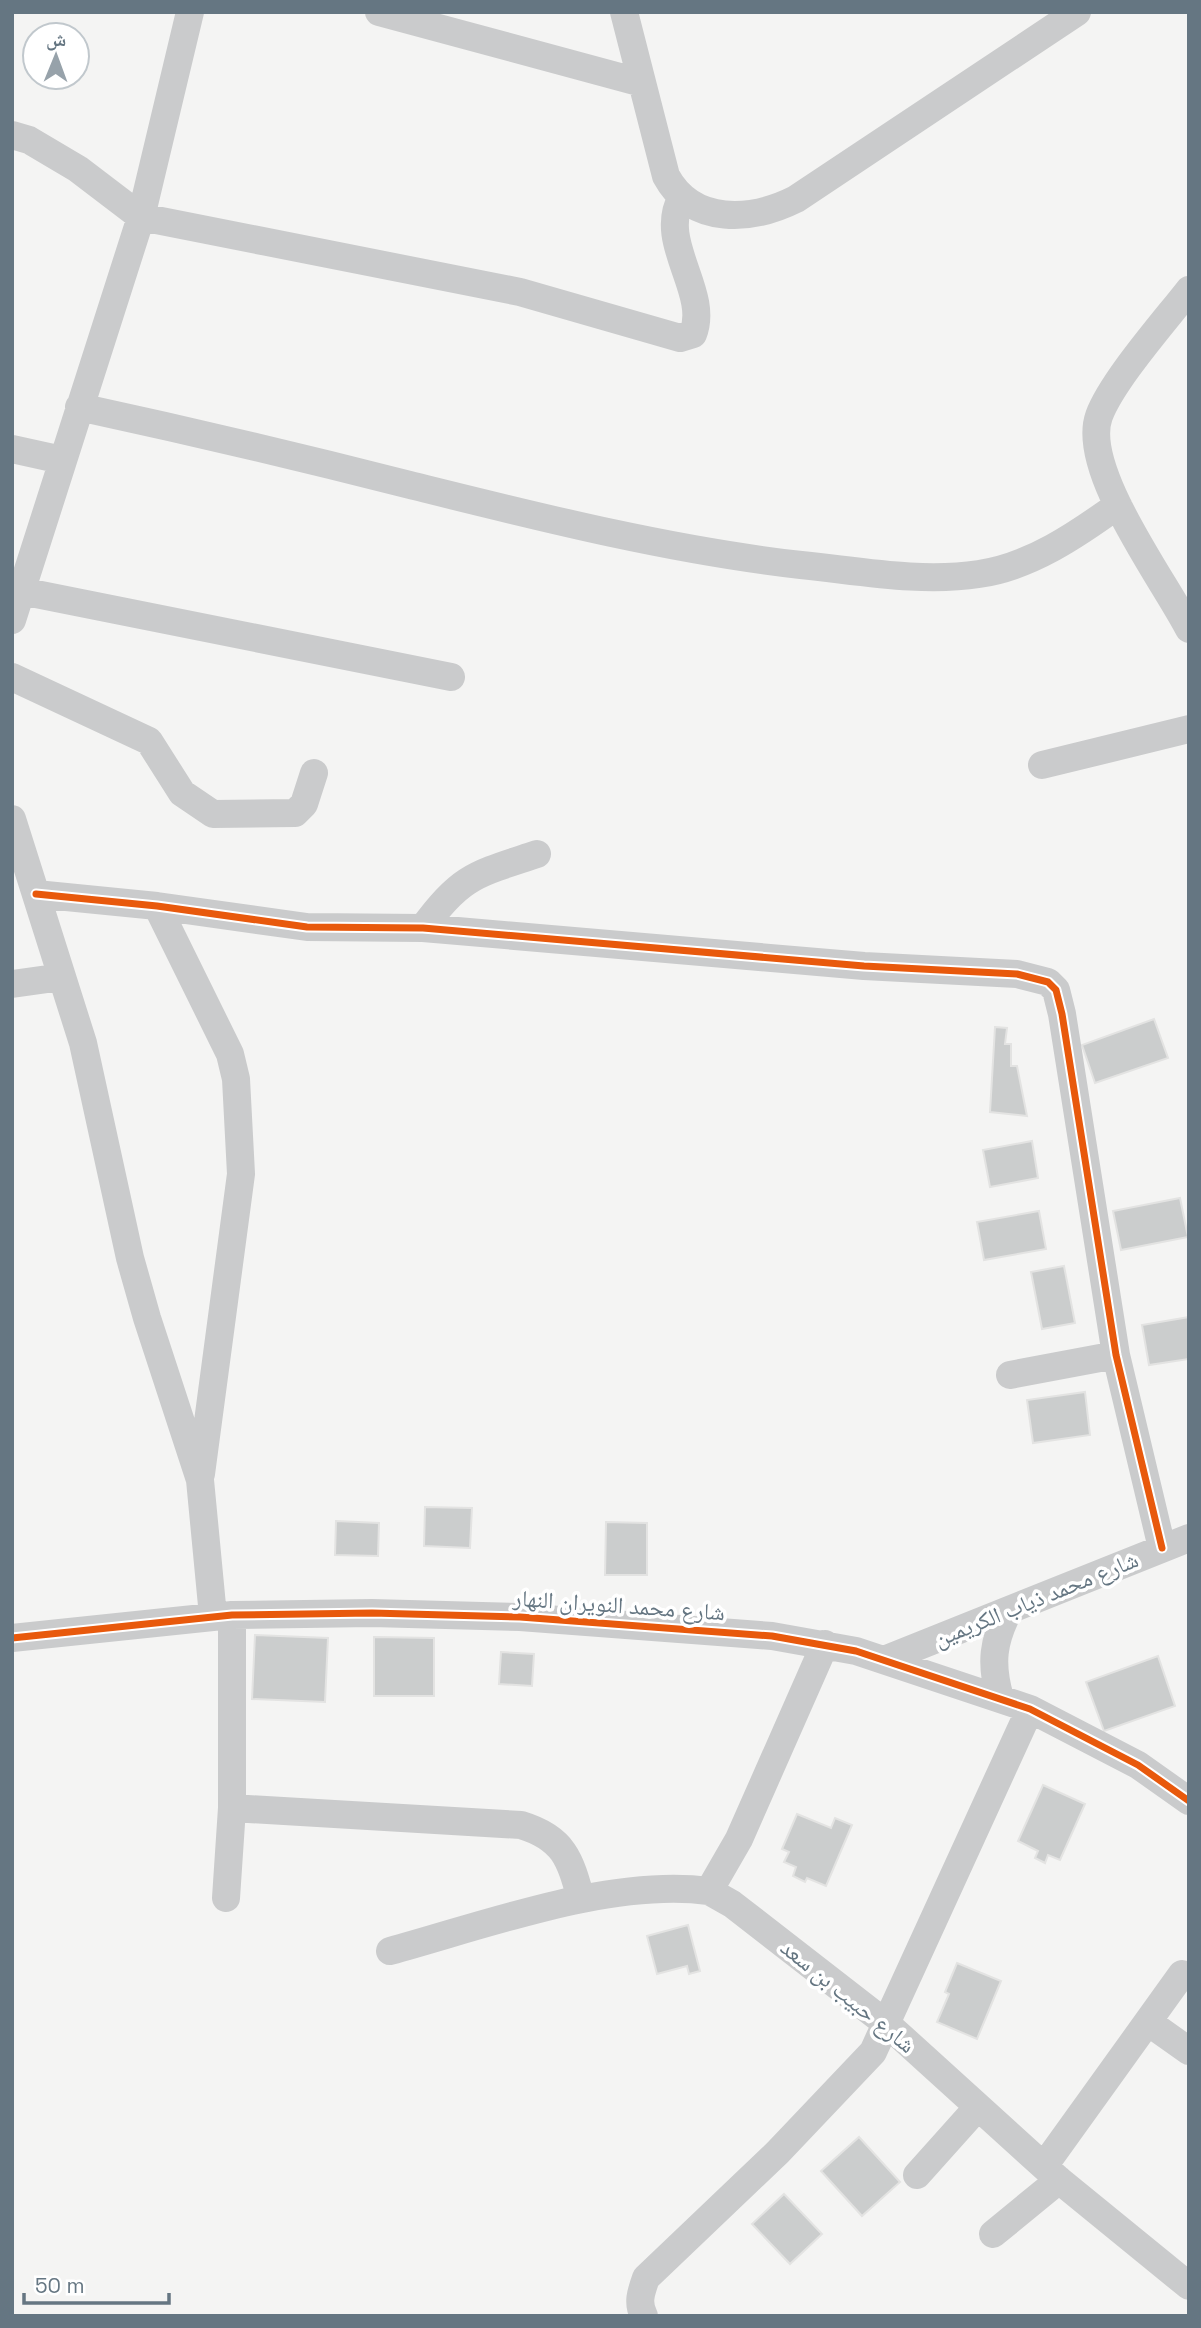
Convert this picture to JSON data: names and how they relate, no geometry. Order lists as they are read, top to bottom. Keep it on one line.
{"streets":{"street":["شارع محمد ذياب الكريمين","شارع محمد النويران النهار","شارع حبيب بن سعد"]},"crossings":[["شارع محمد ذياب الكريمين","شارع محمد النويران النهار"]],"scale_bar":"50 m","north":"top"}
